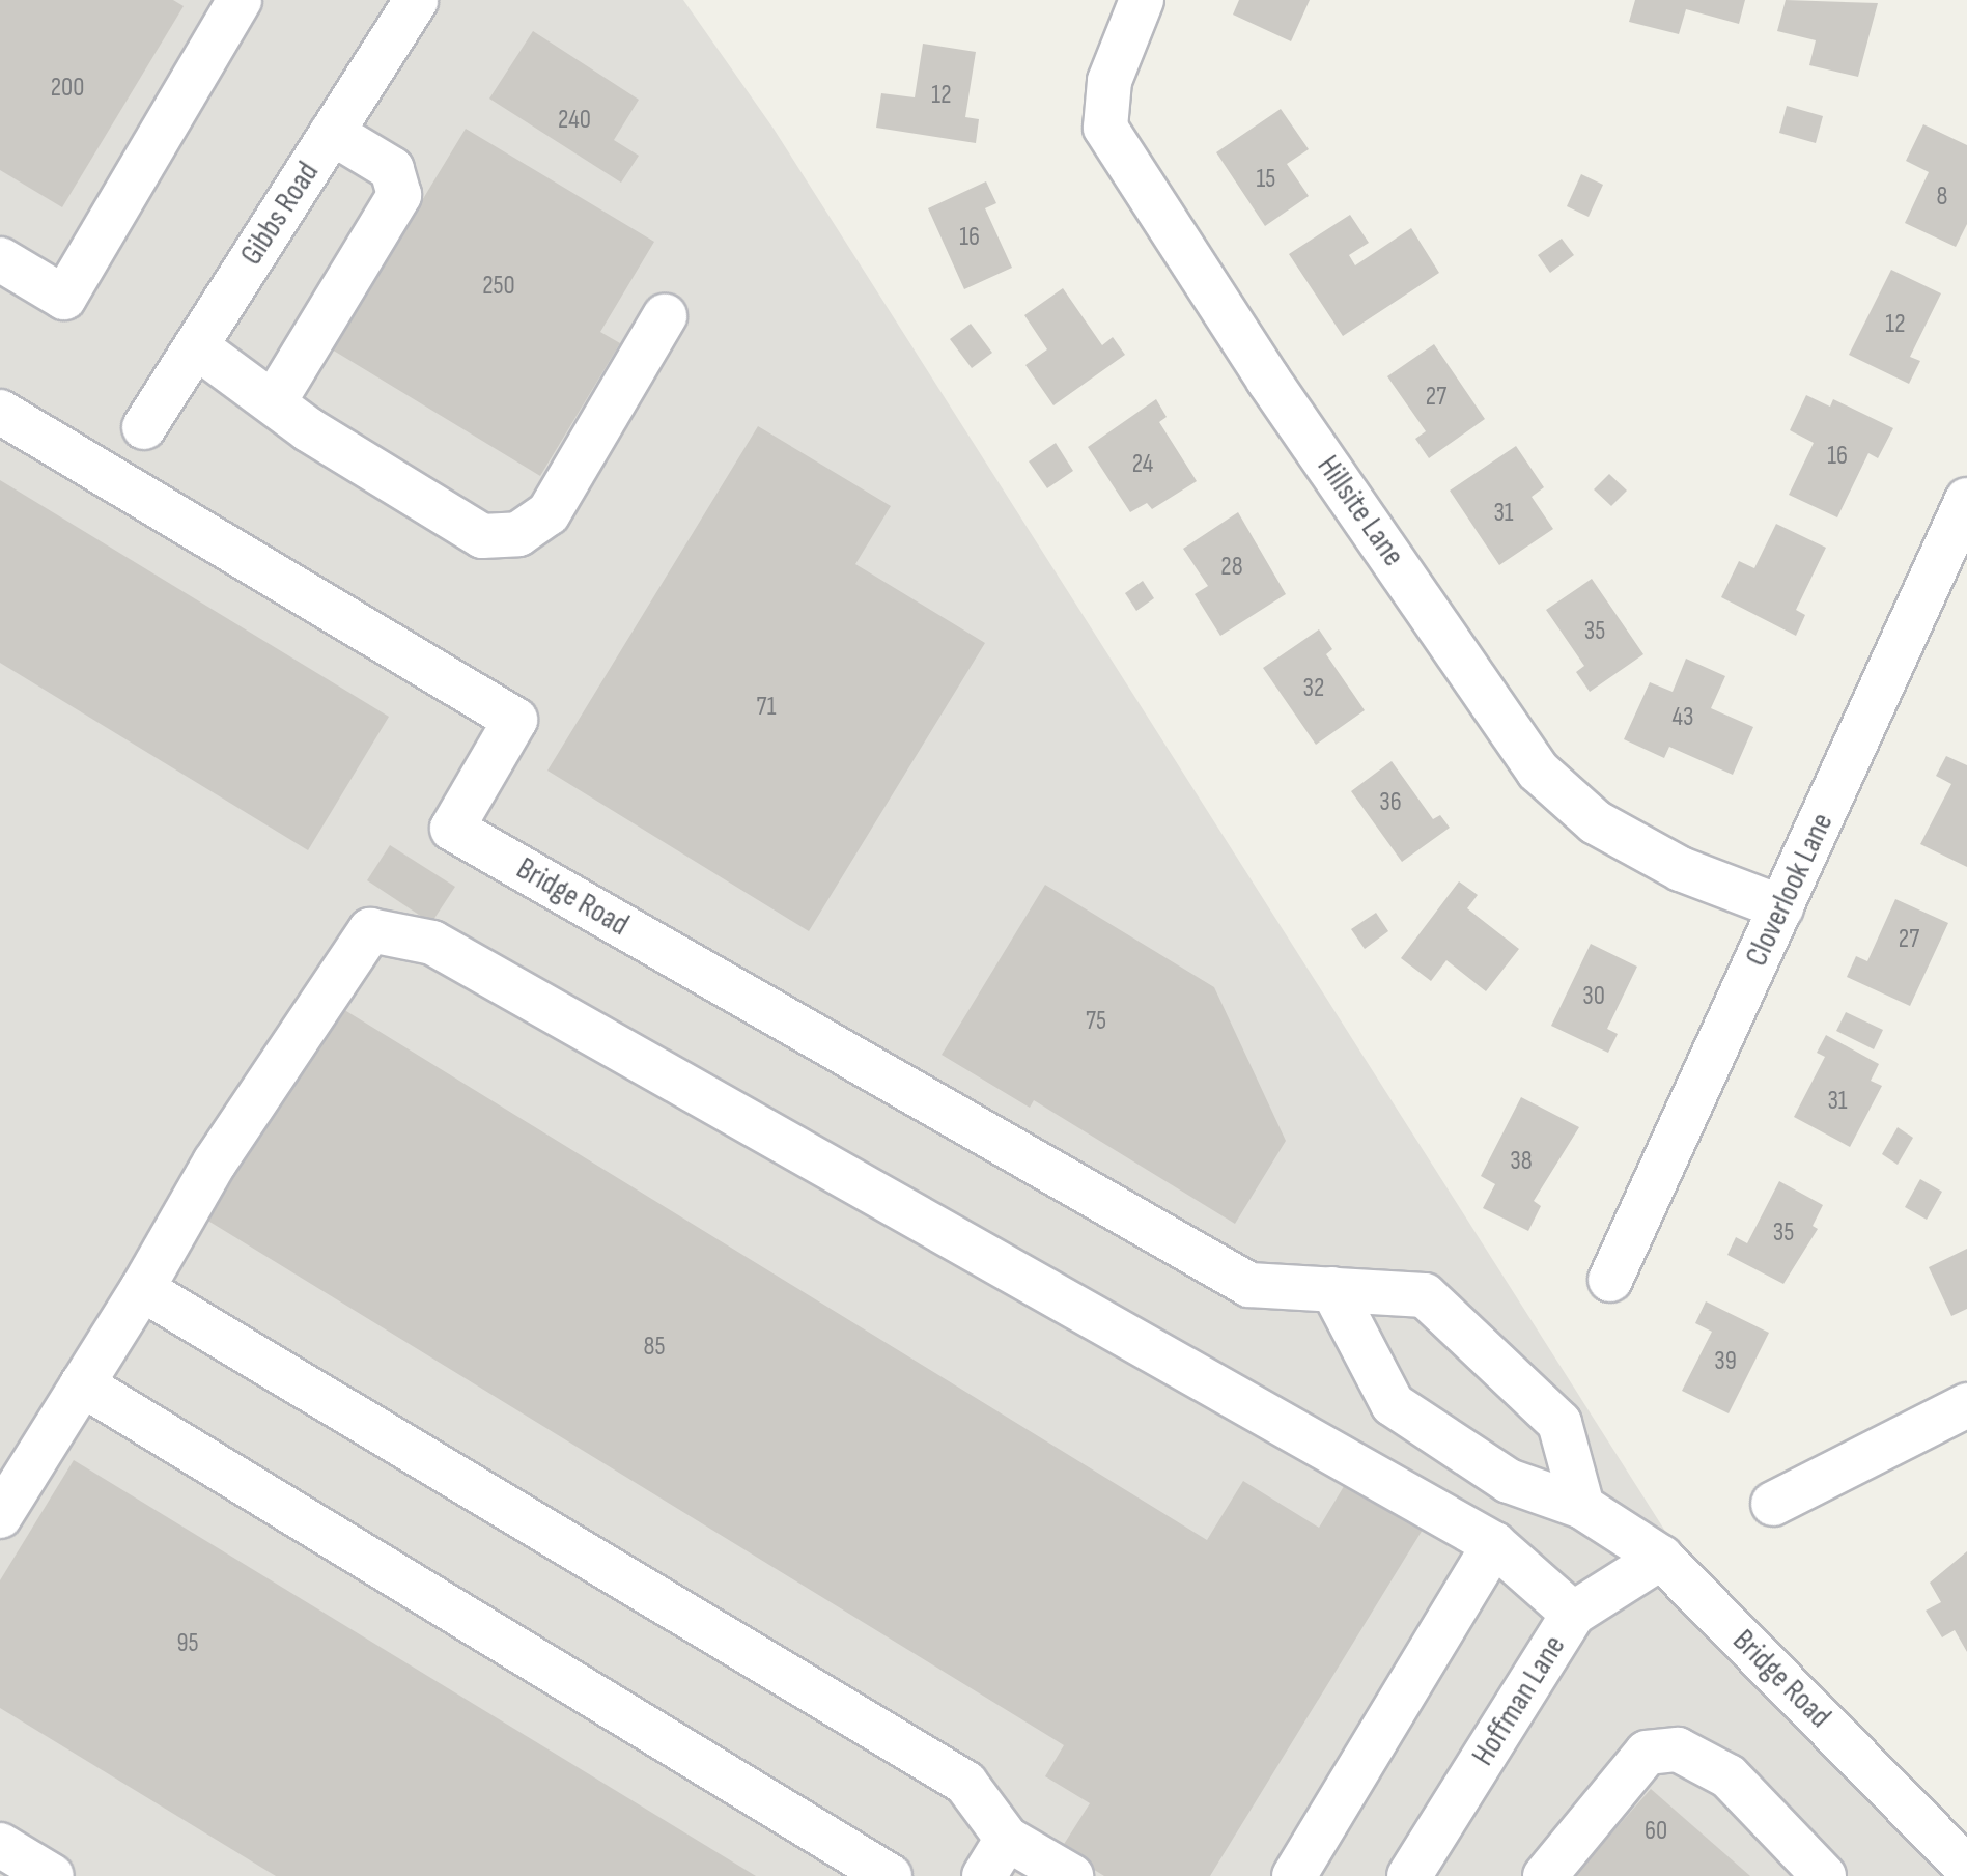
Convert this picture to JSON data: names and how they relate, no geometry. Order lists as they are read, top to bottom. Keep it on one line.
{"streets":{"street":["Gibbs Road","Hillsite Lane","Cloverlook Lane","Bridge Road","Hoffman Lane"]},"crossings":[["Hillsite Lane","Cloverlook Lane"],["Bridge Road","Hoffman Lane"]],"house_numbers":["200","12","240","15","8","16","250","12","27","16","24","31","28","35","32","71","43","36","27","30","75","31","38","35","85","39","95","60"]}
